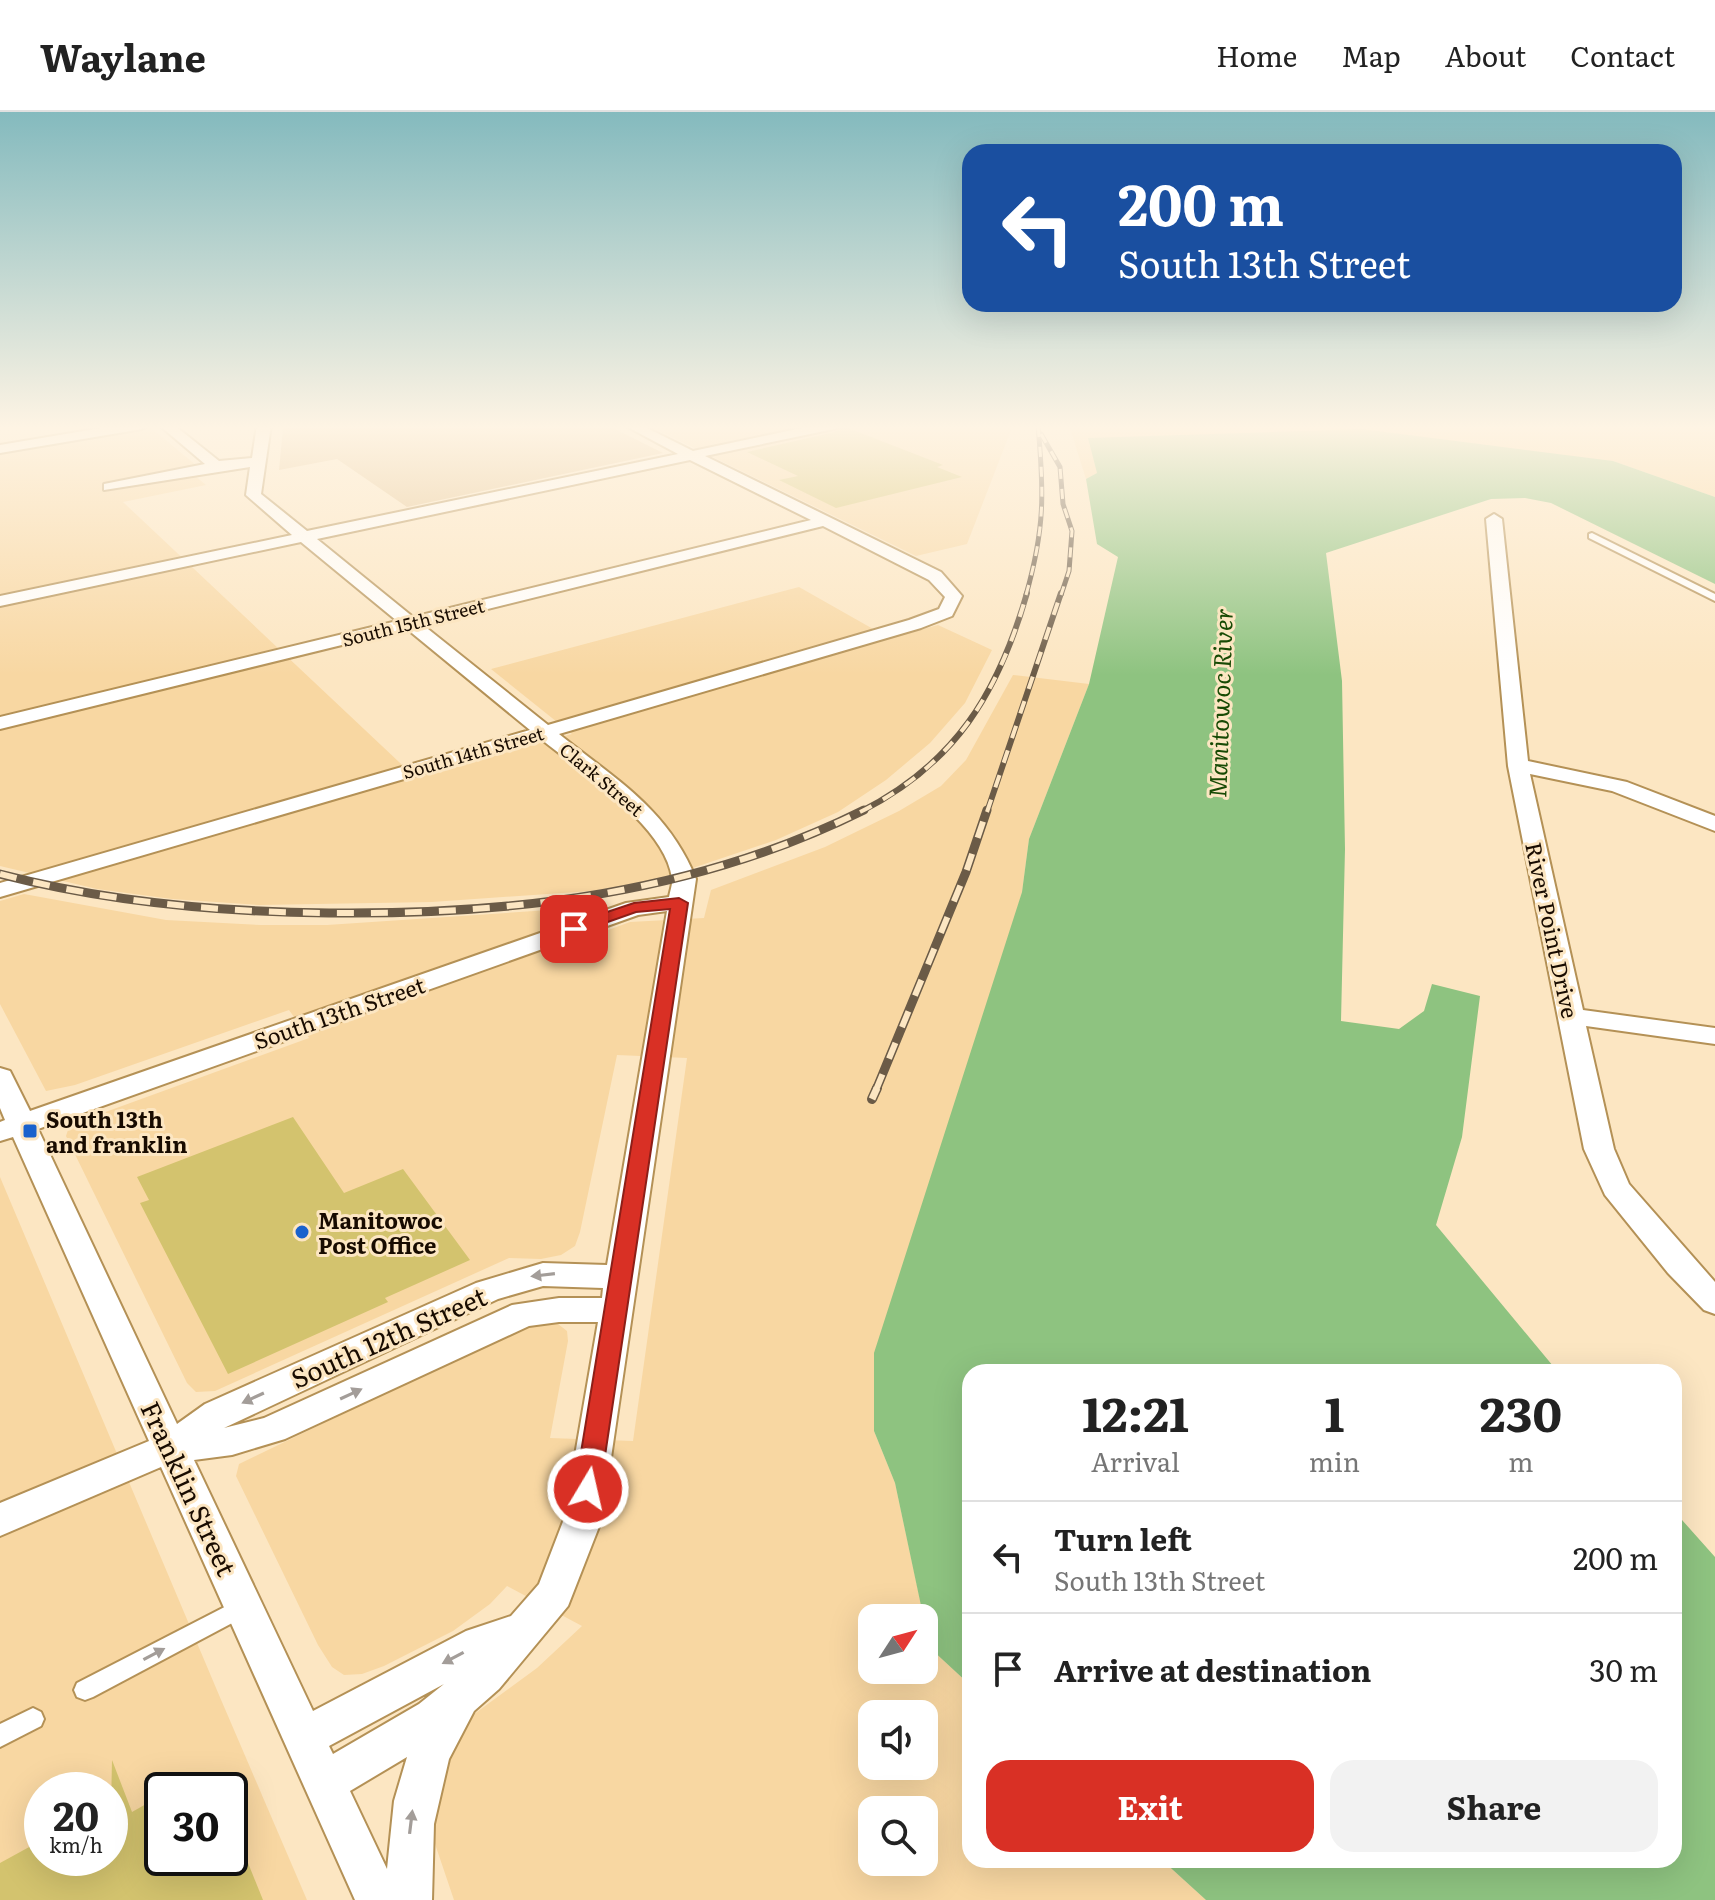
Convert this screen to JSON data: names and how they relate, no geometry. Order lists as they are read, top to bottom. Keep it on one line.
{"streets":{"street":["South 15th Street","South 14th Street","Clark Street","River Point Drive","South 13th Street","South 12th Street","Franklin Street"]},"crossings":[["South 15th Street","South 14th Street"],["South 15th Street","Clark Street"],["South 14th Street","Clark Street"],["Clark Street","South 13th Street"],["South 13th Street","Franklin Street"],["South 12th Street","Franklin Street"]],"water":["Manitowoc River"],"places":{"transit":["South 13th and franklin"],"other":["Manitowoc Post Office"]},"north":"top right","page":{"header":"Waylane","nav":["Home","Map","About","Contact"],"turn":["200 m","South 13th Street"],"eta":["12:21","Arrival","1","min","230","m"],"list":[{"name":"Turn left","note":"South 13th Street","value":"200 m"},{"name":"Arrive at destination","value":"30 m"}],"buttons":["Exit","Share"],"speed":"20 km/h","limit":"30"}}
